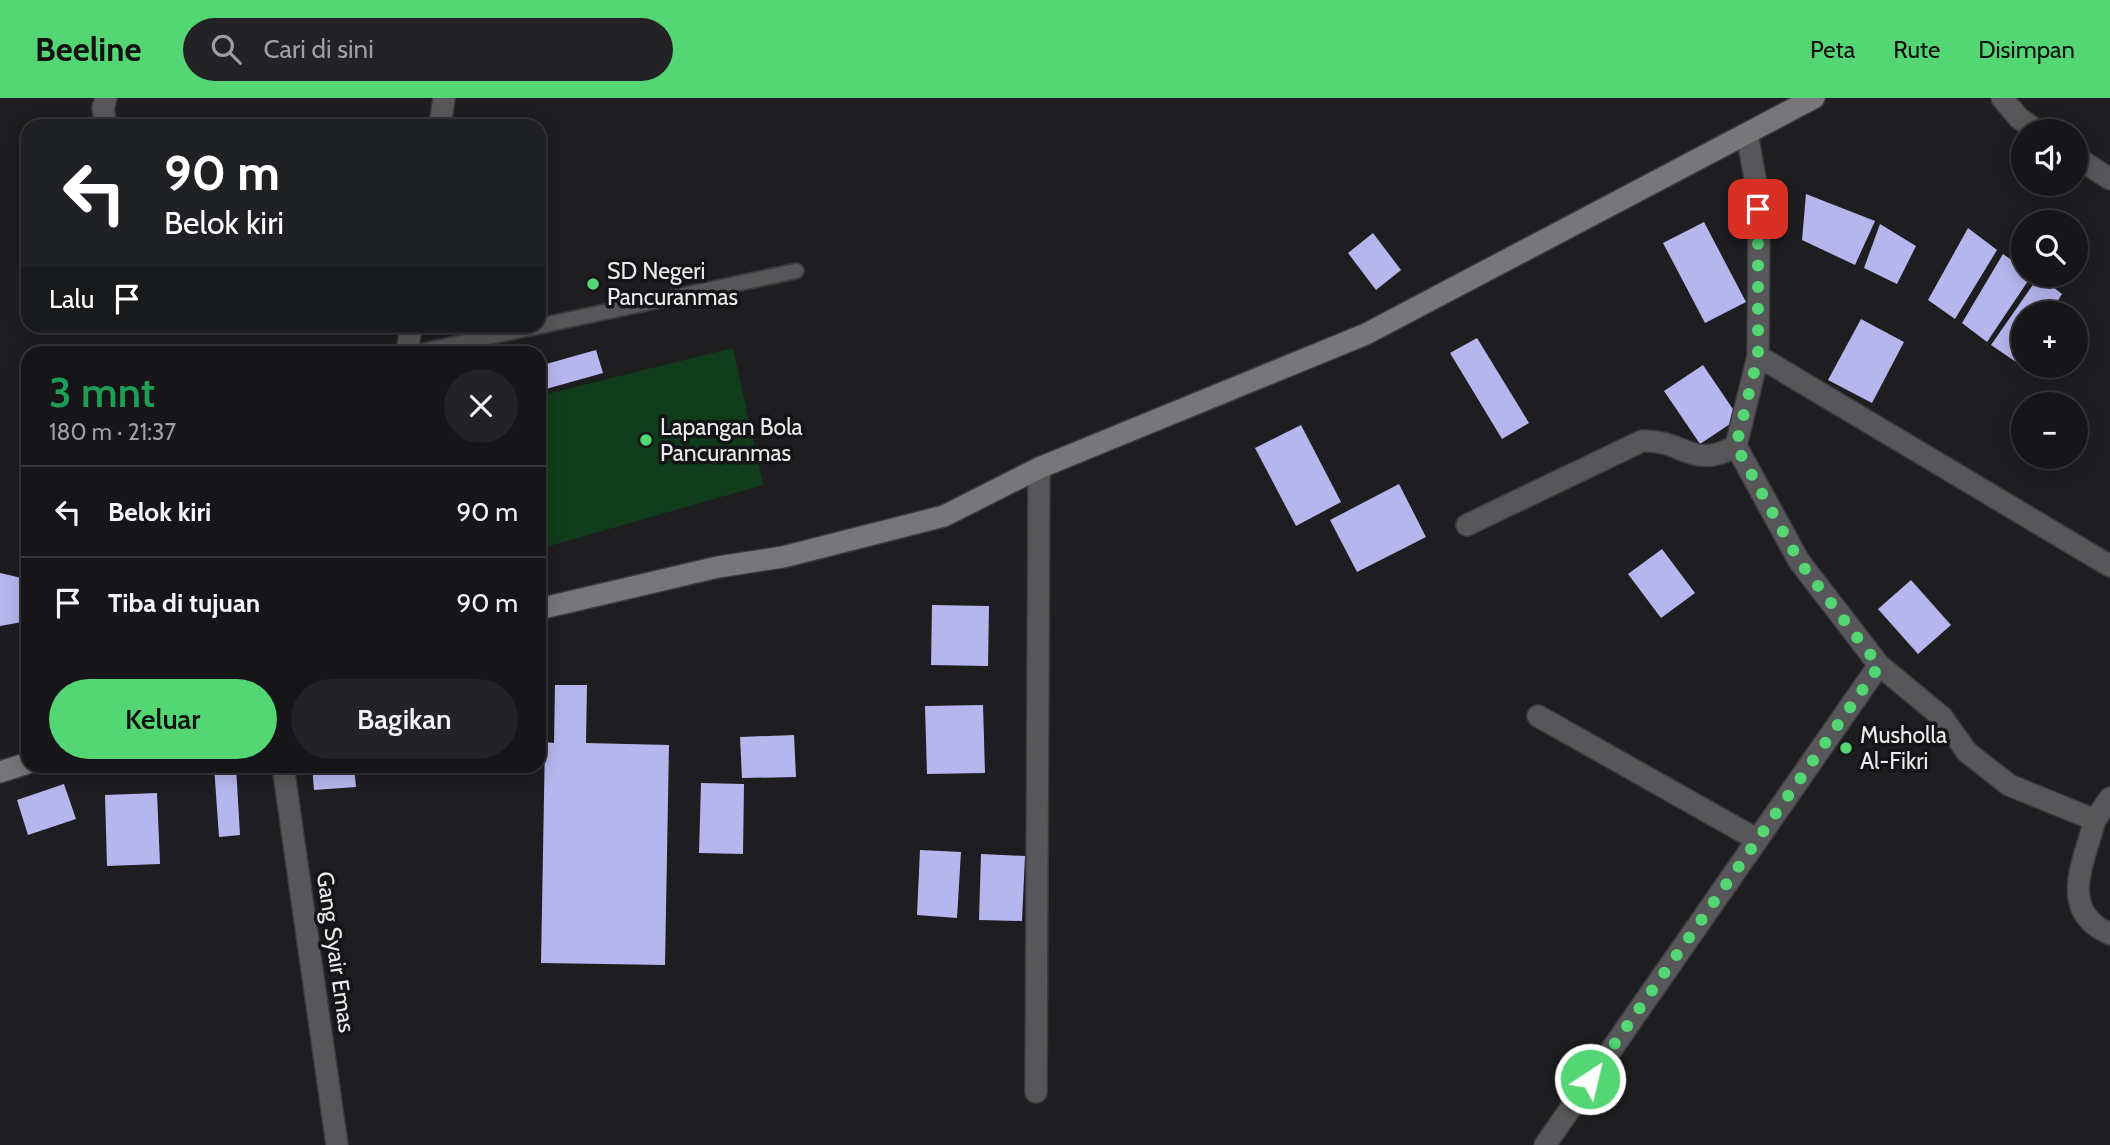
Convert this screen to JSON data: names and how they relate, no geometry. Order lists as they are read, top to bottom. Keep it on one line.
{"streets":{"street":["Gang Syair Emas"]},"places":["SD Negeri Pancuranmas","Lapangan Bola Pancuranmas","Musholla Al-Fikri"],"page":{"header":"Beeline","search":"Cari di sini","nav":["Peta","Rute","Disimpan"],"map_buttons":["+","−"],"turn":["90 m","Belok kiri"],"then":"Lalu","heading":["3 mnt","180 m · 21:37"],"list":[{"name":"Belok kiri","value":"90 m"},{"name":"Tiba di tujuan","value":"90 m"}],"buttons":["Keluar","Bagikan"]}}
